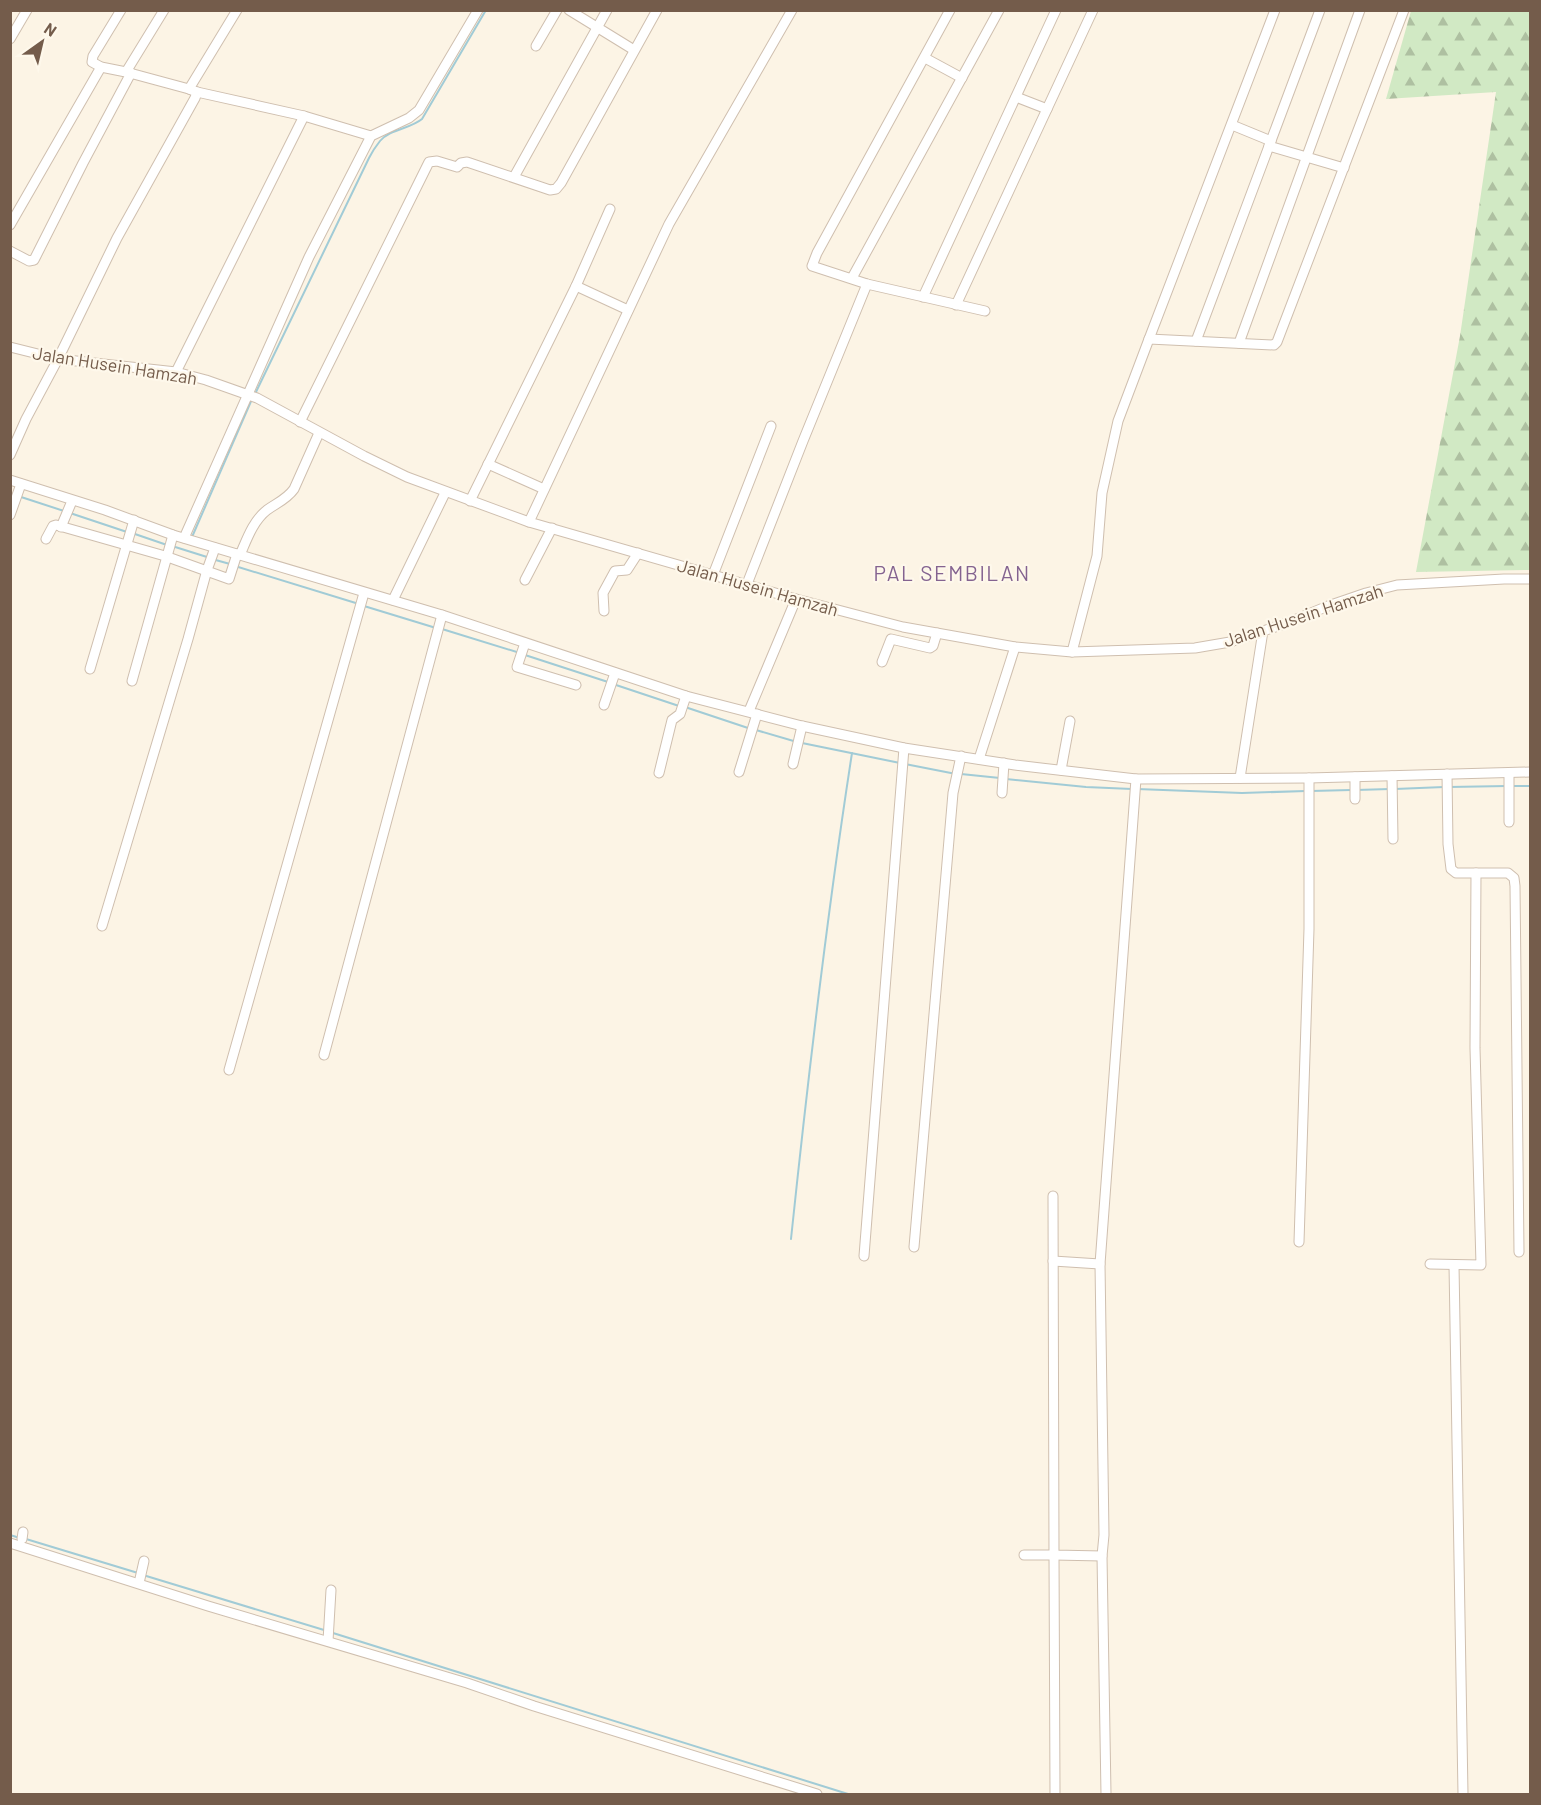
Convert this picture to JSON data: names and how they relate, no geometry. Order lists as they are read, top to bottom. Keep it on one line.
{"streets":{"street":["Jalan Husein Hamzah"]},"districts":["PAL SEMBILAN"],"north":"top right"}
